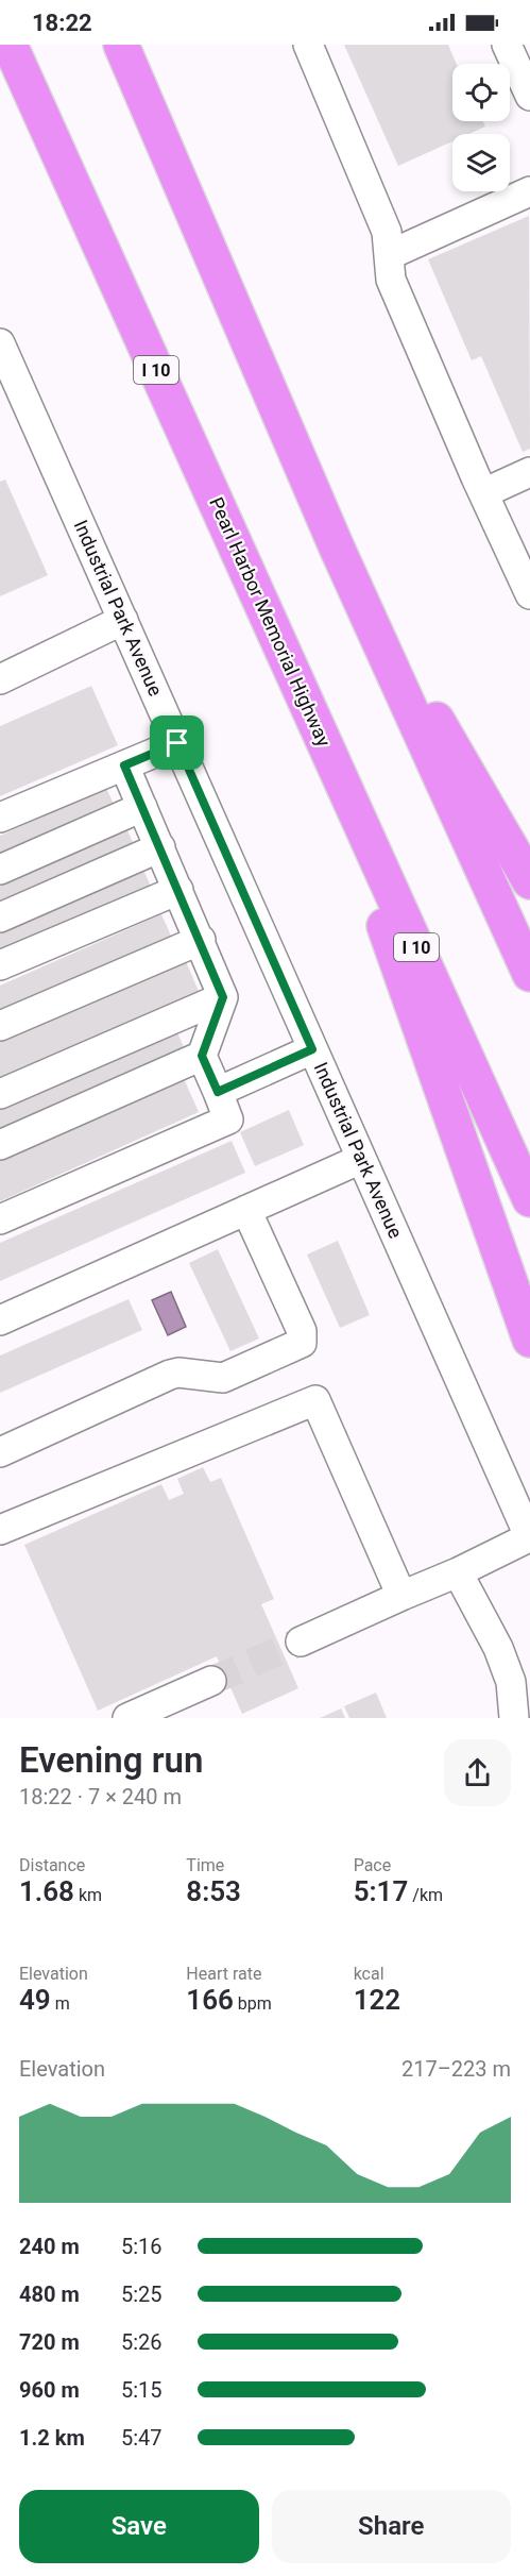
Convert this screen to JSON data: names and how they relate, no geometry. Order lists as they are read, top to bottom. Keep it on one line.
{"streets":{"highway":["I 10","Pearl Harbor Memorial Highway"],"street":["Industrial Park Avenue"]},"page":{"status":"18:22","heading":["Evening run","18:22 · 7 × 240 m"],"stats":[["Distance","1.68 km"],["Time","8:53"],["Pace","5:17 /km"],["Elevation","49 m"],["Heart rate","166 bpm"],["kcal","122"]],"chart":["Elevation","217–223 m"],"list":[{"name":"240 m","note":"5:16"},{"name":"480 m","note":"5:25"},{"name":"720 m","note":"5:26"},{"name":"960 m","note":"5:15"},{"name":"1.2 km","note":"5:47"}],"buttons":["Save","Share"]}}
